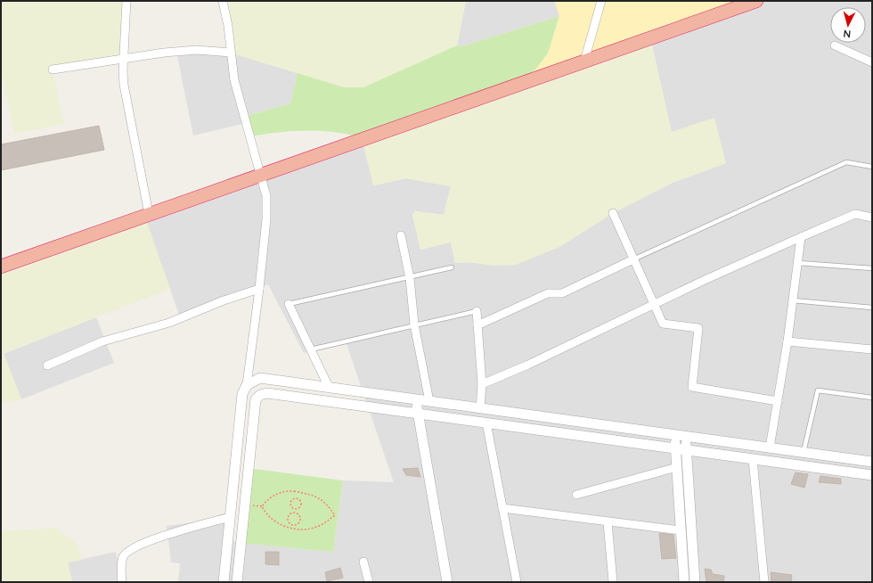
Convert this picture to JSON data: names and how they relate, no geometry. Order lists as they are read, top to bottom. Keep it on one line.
{"north":"bottom"}
